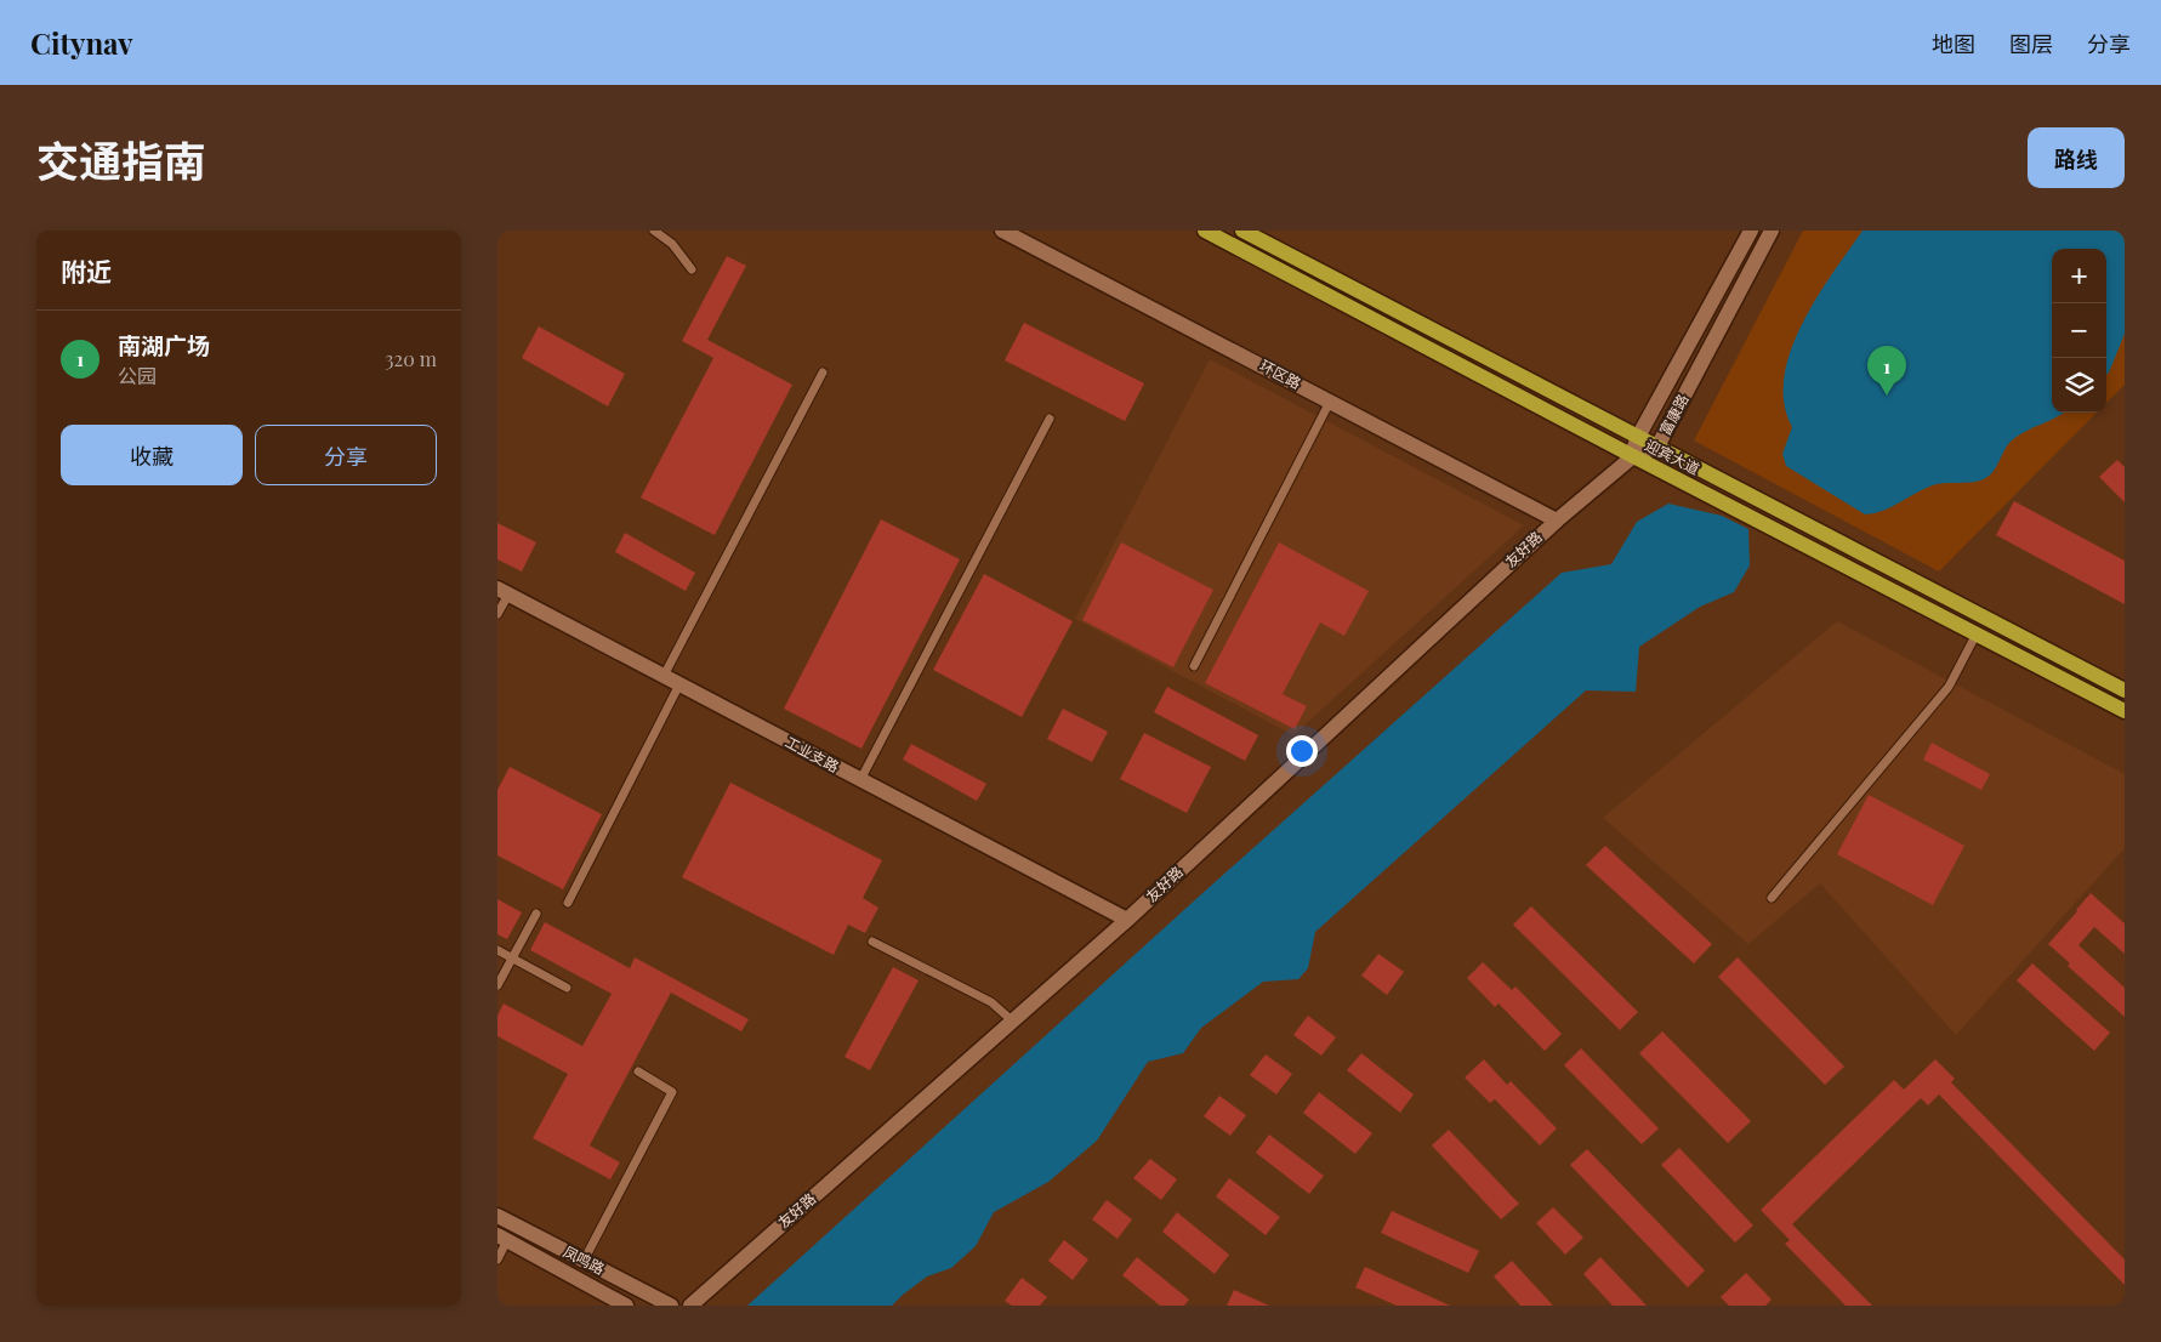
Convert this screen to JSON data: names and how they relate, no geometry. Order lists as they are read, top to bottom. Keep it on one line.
{"streets":{"main road":["迎宾大道"],"street":["环区路","富康路","友好路","工业支路","凤鸣路"]},"crossings":[["环区路","友好路"],["富康路","迎宾大道"],["富康路","友好路"],["迎宾大道","友好路"],["友好路","工业支路"]],"page":{"header":"Citynav","nav":["地图","图层","分享"],"title":"交通指南","buttons":["路线",["收藏","分享"]],"heading":"附近","map_buttons":["+","−"],"list":[{"mark":"1","name":"南湖广场","note":"公园","value":"320 m"}],"pins":"1"}}
